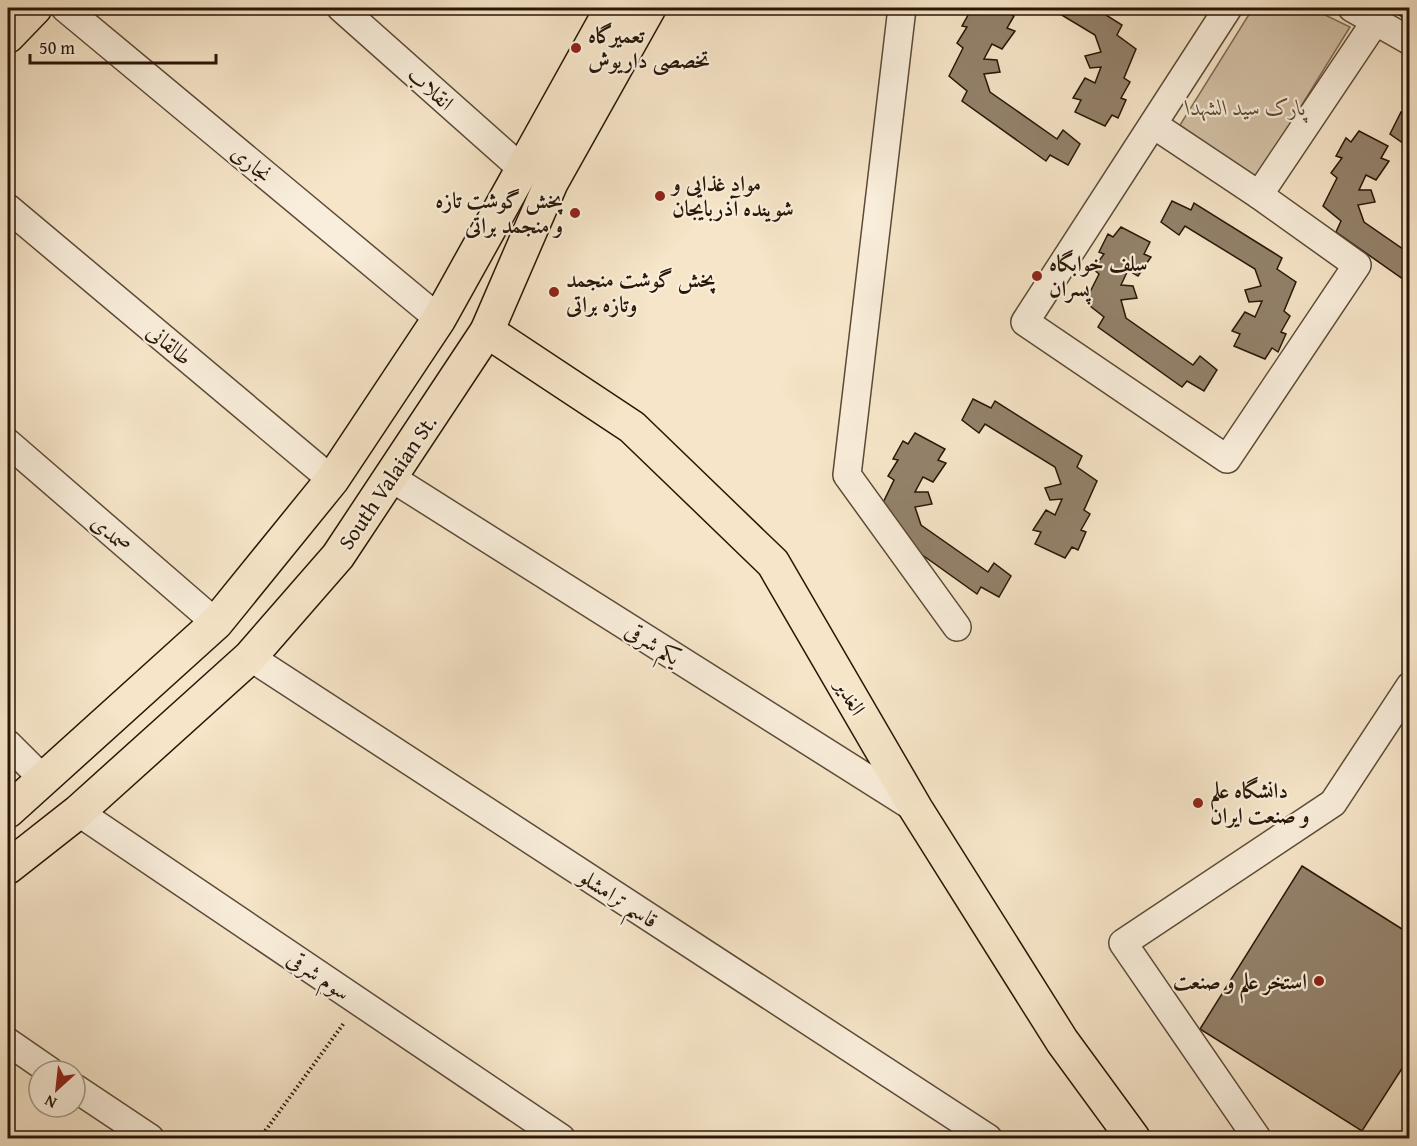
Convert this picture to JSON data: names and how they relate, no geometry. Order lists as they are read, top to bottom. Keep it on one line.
{"streets":{"main road":["South Valaian St.","الغدیر"],"street":["انقلاب","نجاری","طالقانی","صمدی","یکم شرقی","قاسم ترامشلو","سوم شرقی"]},"crossings":[["انقلاب","South Valaian St."],["نجاری","South Valaian St."],["نجاری","الغدیر"],["طالقانی","South Valaian St."],["South Valaian St.","صمدی"],["South Valaian St.","یکم شرقی"],["South Valaian St.","الغدیر"],["South Valaian St.","قاسم ترامشلو"],["South Valaian St.","سوم شرقی"],["یکم شرقی","الغدیر"]],"parks":["پارک سید الشهدا"],"places":["تعمیرگاه تخصصی داریوش","مواد غذایی و شوینده آذربایجان","پخش گوشت تازه و منجمد براتی","سلف خوابگاه پسران","پخش گوشت منجمد وتازه براتی","دانشگاه علم و صنعت ایران","استخر علم و صنعت"],"scale_bar":"50 m","north":"bottom left"}
